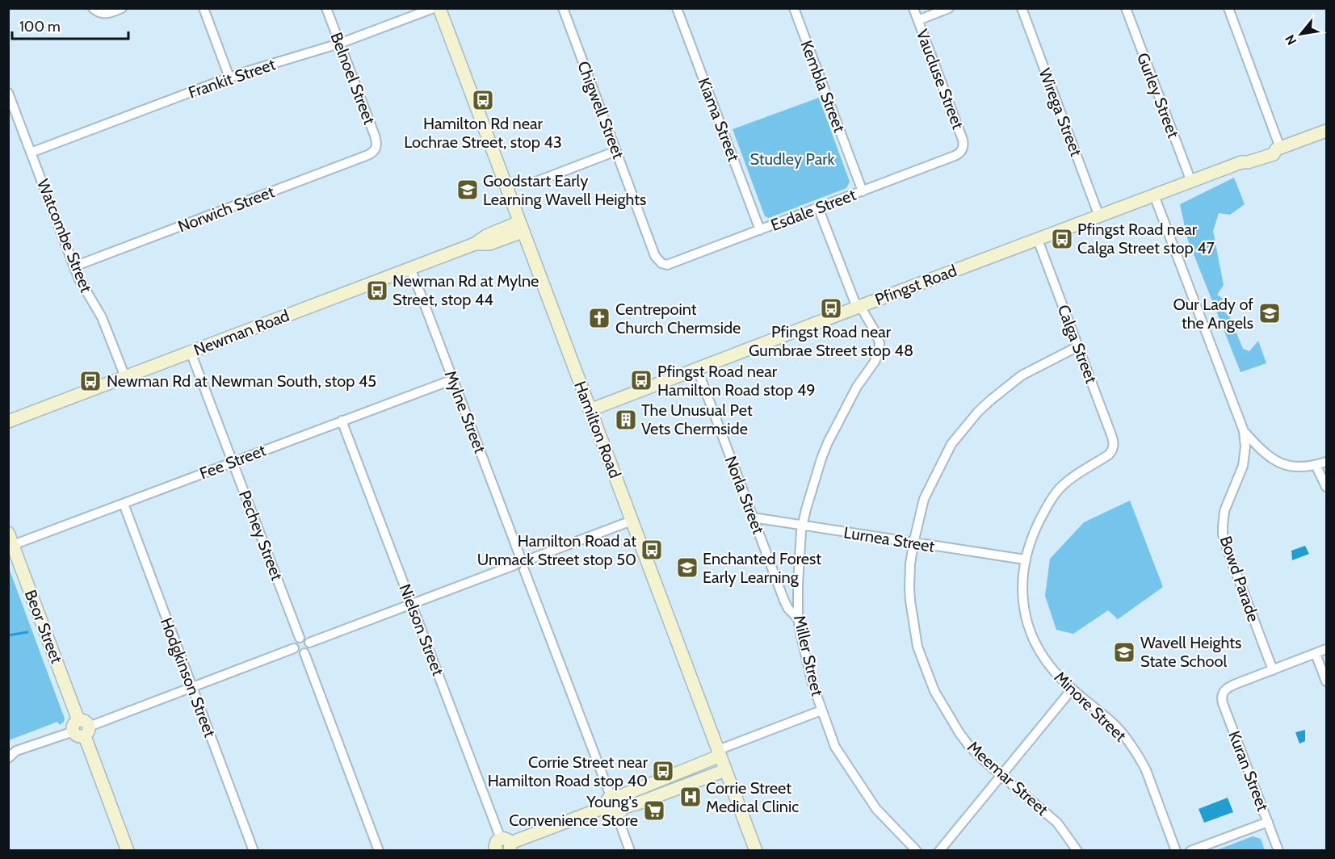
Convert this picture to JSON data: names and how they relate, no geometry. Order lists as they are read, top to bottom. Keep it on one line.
{"streets":{"main road":["Pfingst Road","Newman Road","Hamilton Road","Beor Street"],"street":["Frankit Street","Belnoel Street","Vaucluse Street","Kembla Street","Gurley Street","Chigwell Street","Wirega Street","Kiama Street","Norwich Street","Esdale Street","Watcombe Street","Calga Street","Mylne Street","Fee Street","Norla Street","Pechey Street","Lurnea Street","Bowd Parade","Nielson Street","Miller Street","Hodgkinson Street","Minore Street","Kuran Street","Meemar Street"]},"crossings":[["Frankit Street","Belnoel Street"],["Frankit Street","Watcombe Street"],["Belnoel Street","Norwich Street"],["Vaucluse Street","Esdale Street"],["Kembla Street","Esdale Street"],["Gurley Street","Pfingst Road"],["Chigwell Street","Esdale Street"],["Wirega Street","Pfingst Road"],["Kiama Street","Esdale Street"],["Norwich Street","Watcombe Street"],["Esdale Street","Miller Street"],["Watcombe Street","Newman Road"],["Pfingst Road","Calga Street"],["Pfingst Road","Hamilton Road"],["Pfingst Road","Norla Street"],["Pfingst Road","Miller Street"],["Newman Road","Mylne Street"],["Newman Road","Hamilton Road"],["Newman Road","Pechey Street"],["Calga Street","Minore Street"],["Calga Street","Meemar Street"],["Mylne Street","Fee Street"],["Fee Street","Pechey Street"],["Fee Street","Beor Street"],["Fee Street","Nielson Street"],["Fee Street","Hodgkinson Street"],["Norla Street","Lurnea Street"],["Norla Street","Miller Street"],["Lurnea Street","Miller Street"],["Lurnea Street","Minore Street"],["Lurnea Street","Meemar Street"],["Bowd Parade","Kuran Street"]],"parks":["Studley Park"],"places":{"bus stop":["Hamilton Rd near Lochrae Street, stop 43","Pfingst Road near Calga Street stop 47","Newman Rd at Mylne Street, stop 44","Pfingst Road near Gumbrae Street stop 48","Pfingst Road near Hamilton Road stop 49","Newman Rd at Newman South, stop 45","Hamilton Road at Unmack Street stop 50","Corrie Street near Hamilton Road stop 40"],"school or university":["Goodstart Early Learning Wavell Heights","Our Lady of the Angels","Enchanted Forest Early Learning","Wavell Heights State School"],"church":["Centrepoint Church Chermside"],"building":["The Unusual Pet Vets Chermside"],"hospital":["Corrie Street Medical Clinic"],"supermarket":["Young's Convenience Store"]},"scale_bar":"100 m","north":"bottom left"}
